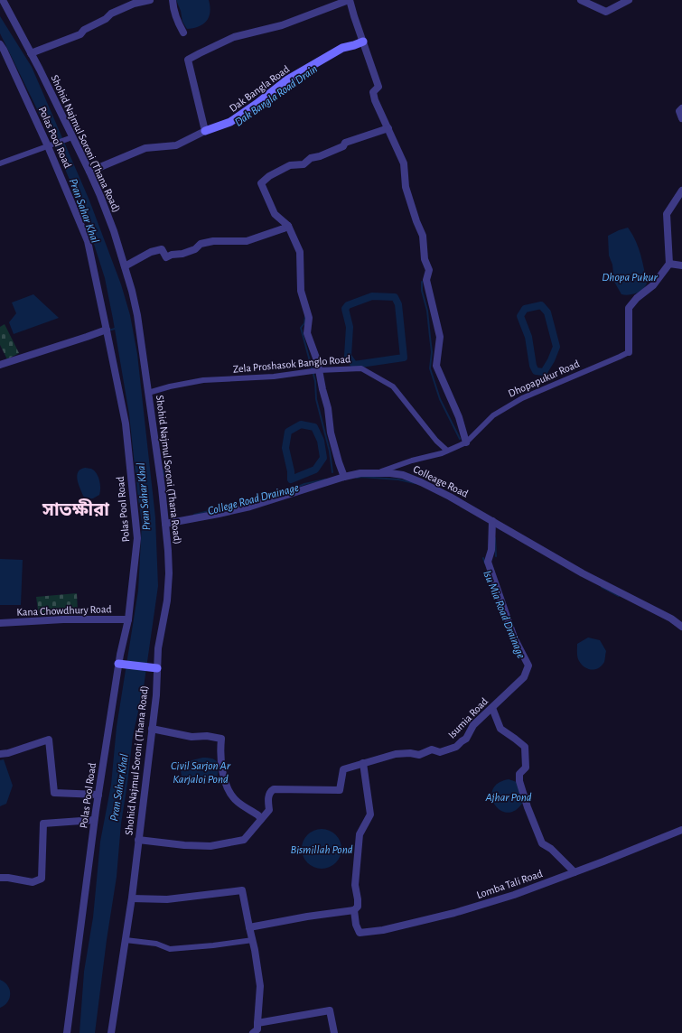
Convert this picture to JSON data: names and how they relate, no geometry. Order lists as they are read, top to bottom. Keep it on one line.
{"streets":{"main road":["Dak Bangla Road"],"street":["Polas Pool Road","Shohid Najmul Soroni (Thana Road)","Zela Proshasok Banglo Road","Dhopapukur Road","Colleage Road","Kana Chowdhury Road","Isumia Road","Lomba Tali Road"]},"crossings":[["Polas Pool Road","Kana Chowdhury Road"],["Shohid Najmul Soroni (Thana Road)","Zela Proshasok Banglo Road"],["Shohid Najmul Soroni (Thana Road)","Colleage Road"],["Zela Proshasok Banglo Road","Dhopapukur Road"],["Dhopapukur Road","Colleage Road"],["Colleage Road","Isumia Road"]],"districts":["সাতক্ষীরা"],"water":["Dak Bangla Road Drain","Pran Sahar Khal","Dhopa Pukur","College Road Drainage","Isu Mia Road Drainage","Civil Sarjon Ar Karjaloi Pond","Ajhar Pond","Bismillah Pond"]}
